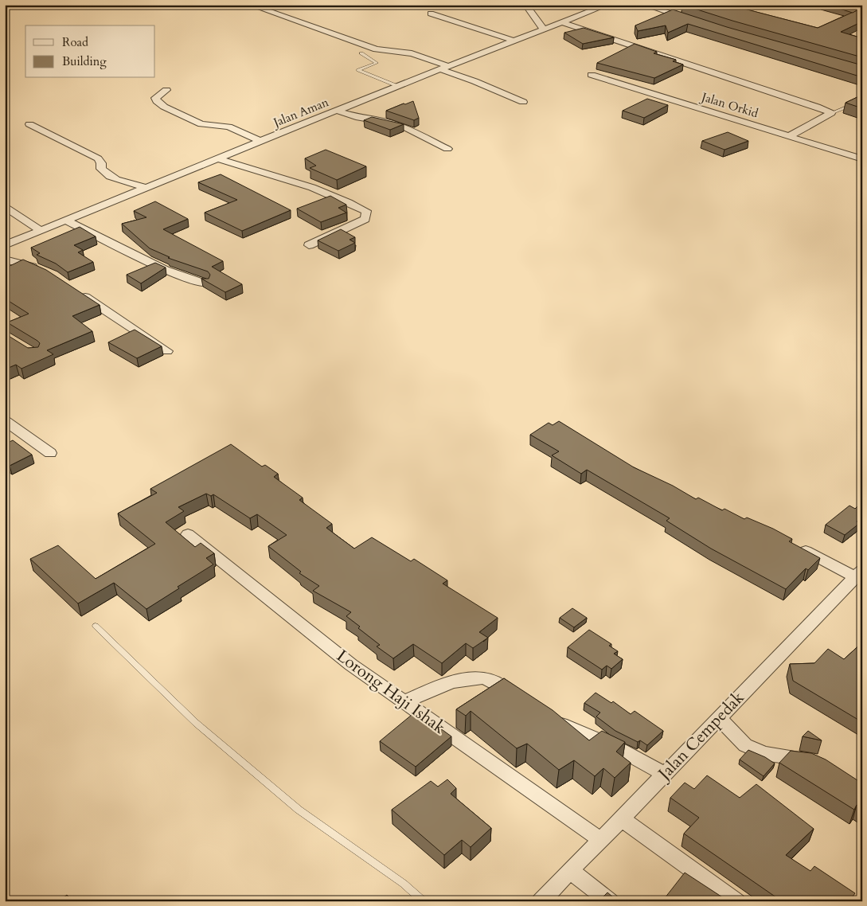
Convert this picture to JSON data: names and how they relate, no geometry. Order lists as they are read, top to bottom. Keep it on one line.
{"streets":{"street":["Jalan Orkid","Jalan Aman","Lorong Haji Ishak","Jalan Cempedak"]},"crossings":[["Lorong Haji Ishak","Jalan Cempedak"]],"legend":["Road","Building"]}
